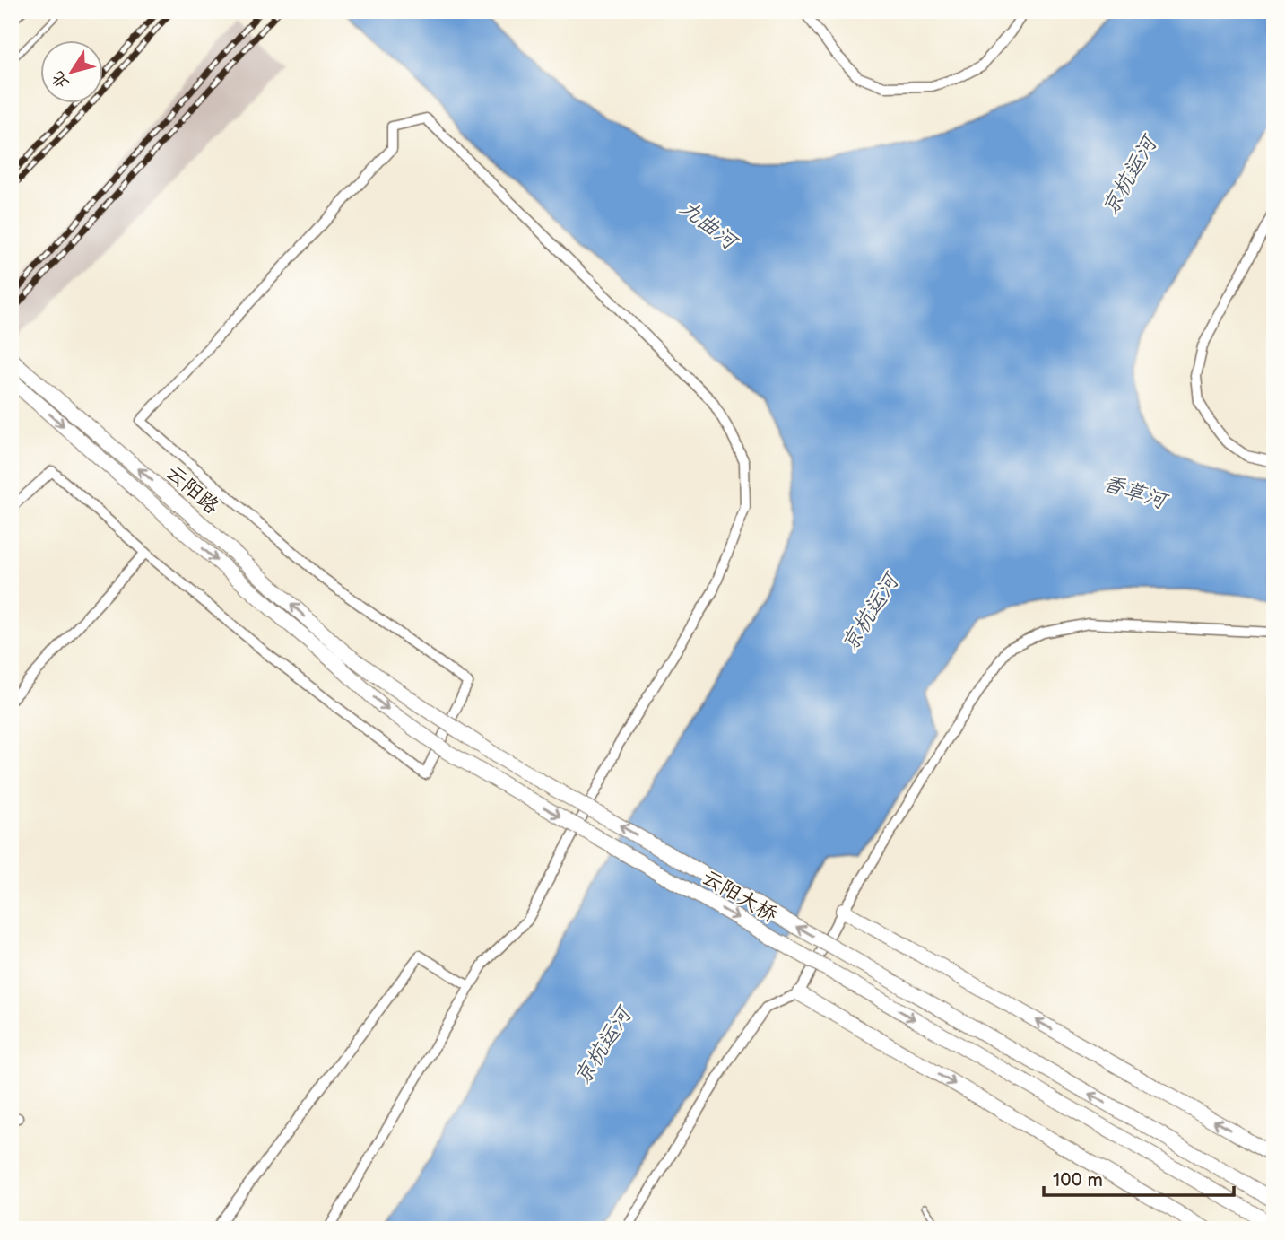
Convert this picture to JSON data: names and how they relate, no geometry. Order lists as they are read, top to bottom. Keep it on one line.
{"streets":{"street":["云阳路","云阳大桥"]},"crossings":[["云阳路","云阳大桥"]],"water":["京杭运河","九曲河","香草河"],"scale_bar":"100 m","north":"bottom left"}
